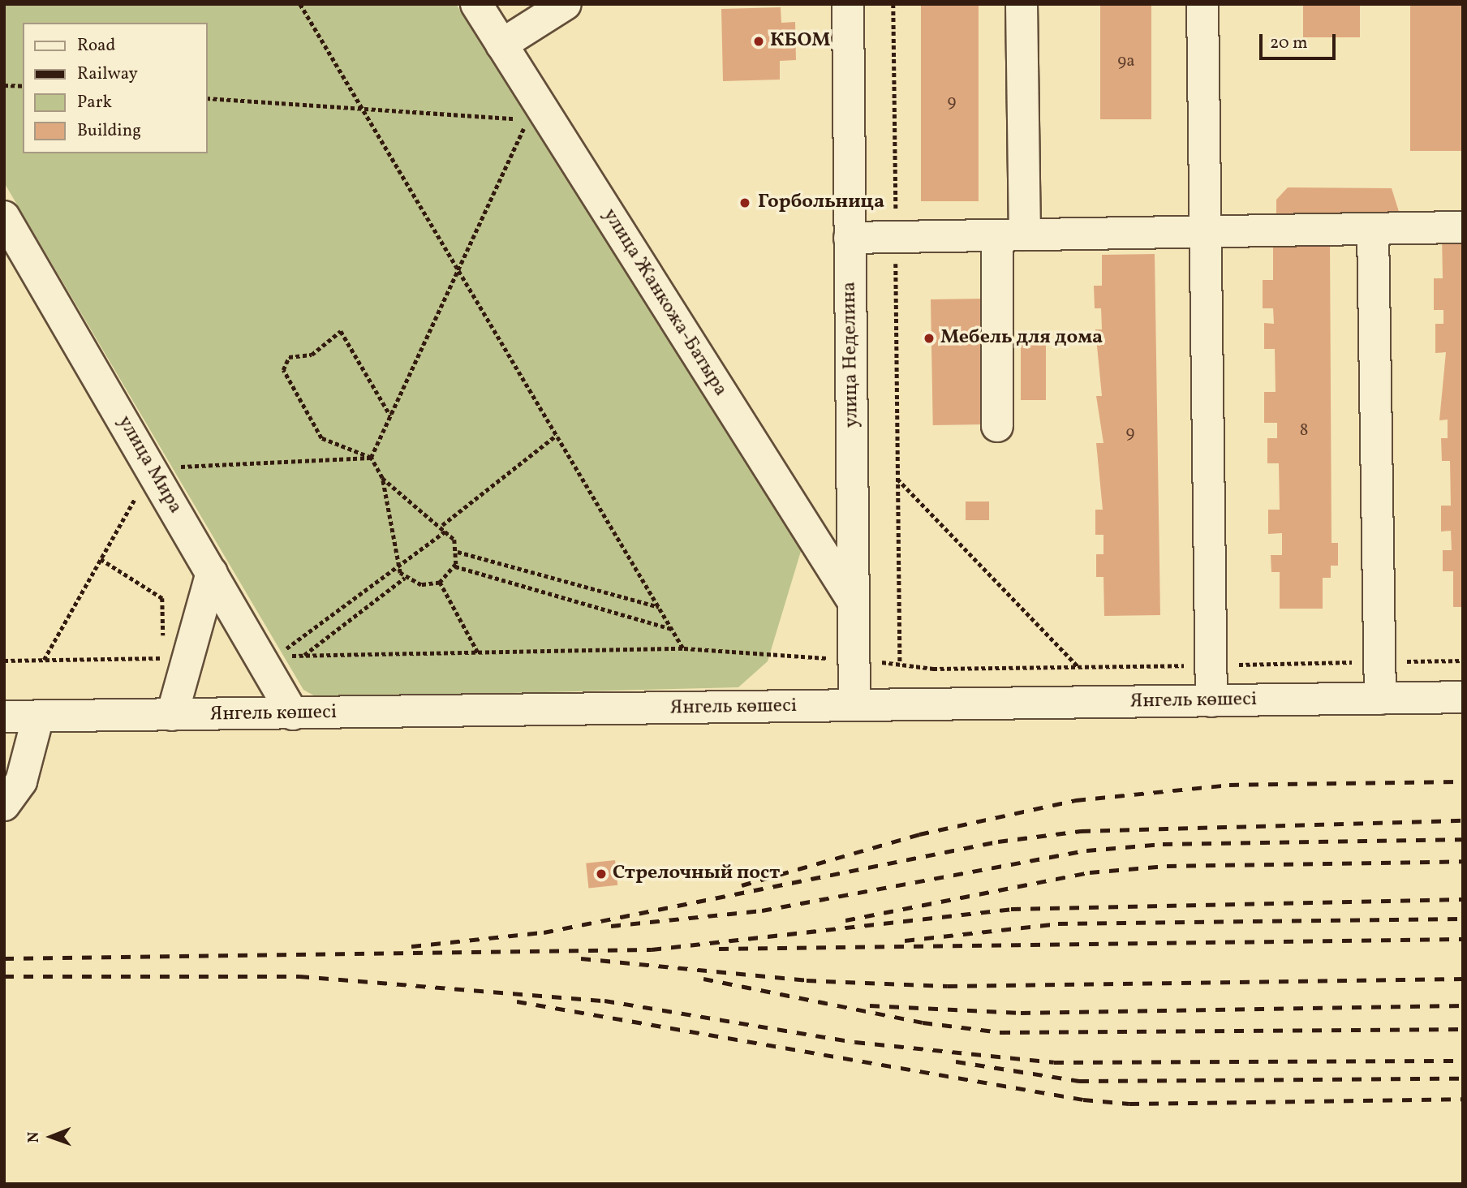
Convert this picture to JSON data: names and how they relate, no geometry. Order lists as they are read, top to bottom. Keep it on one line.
{"streets":{"street":["улица Жанкожа-Батыра","улица Неделина","улица Мира","Янгель көшесі"]},"crossings":[["улица Жанкожа-Батыра","улица Неделина"],["улица Неделина","Янгель көшесі"],["улица Мира","Янгель көшесі"]],"places":["КБОМ","Горбольница","Мебель для дома","Стрелочный пост"],"house_numbers":["9а","9","8","9"],"legend":["Road","Railway","Park","Building"],"scale_bar":"20 m","north":"left"}
